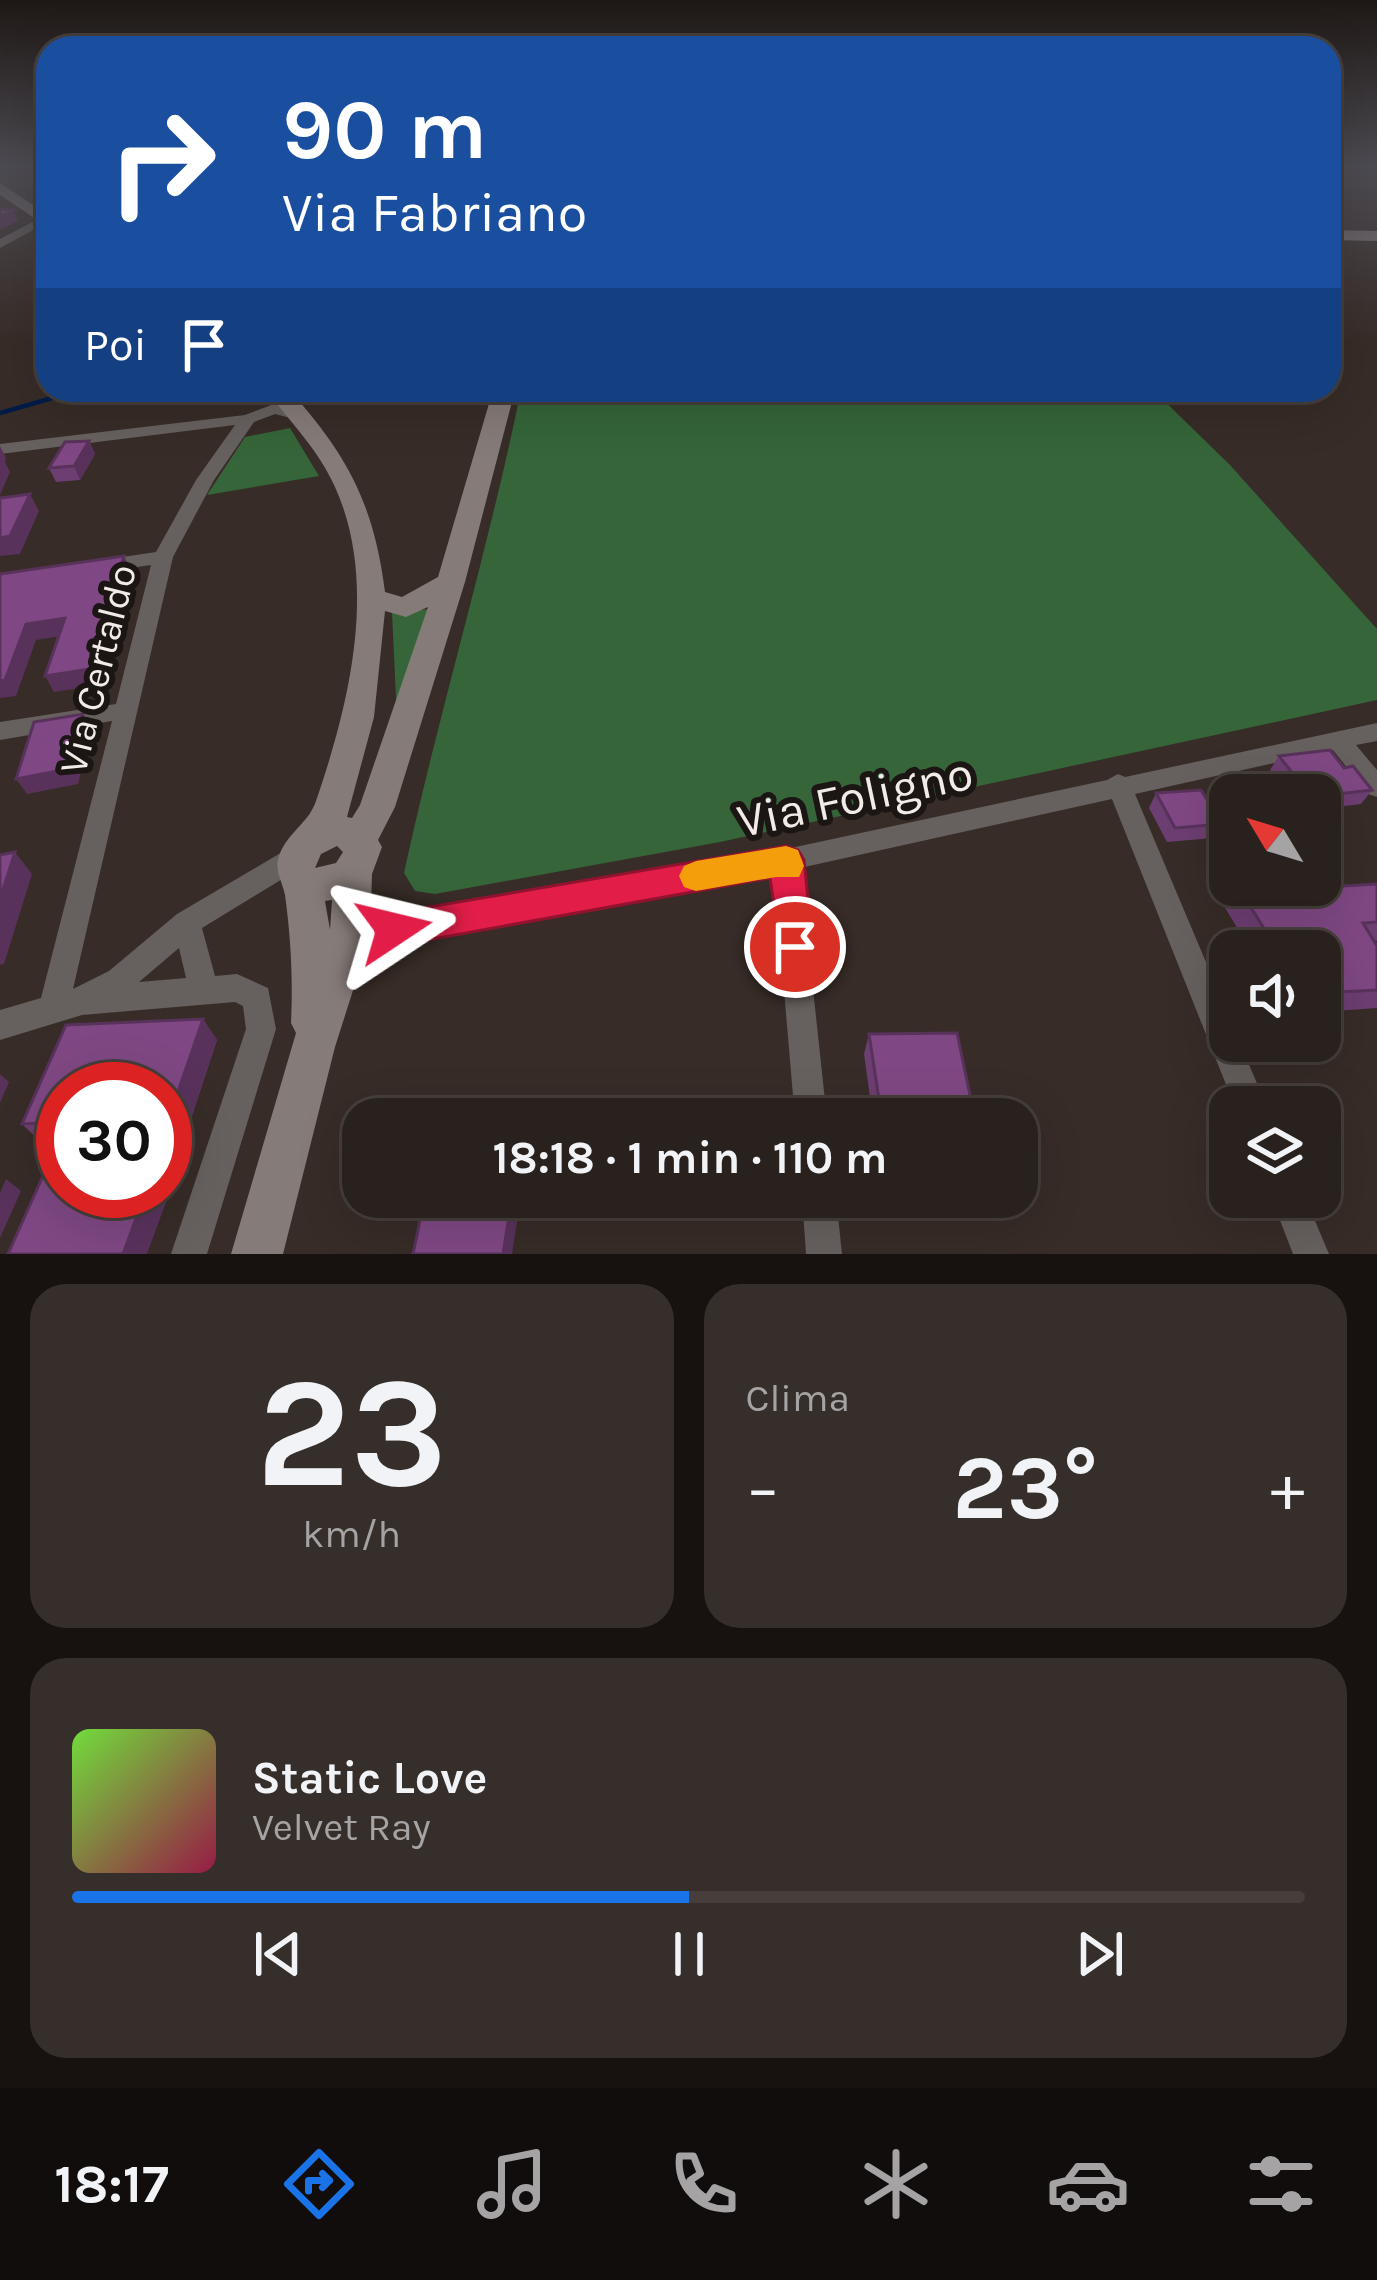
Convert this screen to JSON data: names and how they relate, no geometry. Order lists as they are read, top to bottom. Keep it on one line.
{"streets":{"street":["Via Certaldo","Via Foligno"]},"north":"top left","page":{"turn":["90 m","Via Fabriano"],"then":"Poi","limit":"30","trip":"18:18 · 1 min · 110 m","tile":[["23","km/h"],"Clima"],"heat":["−","23°","+"],"song":["Static Love","Velvet Ray"],"tabs":"18:17"}}
